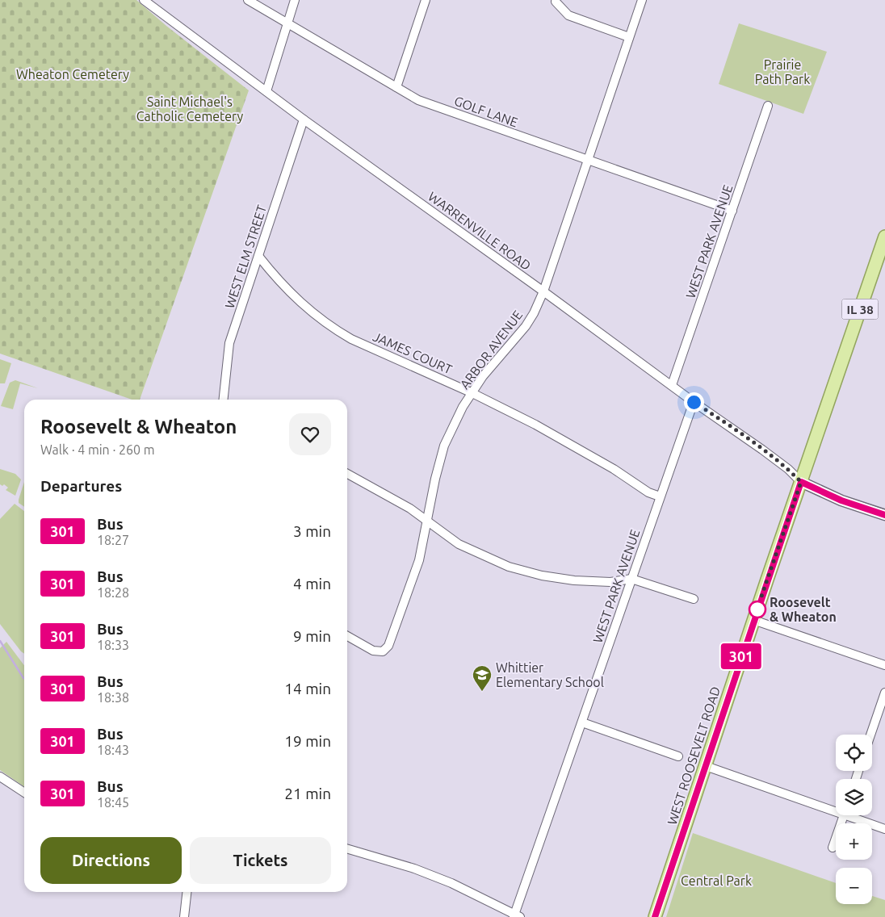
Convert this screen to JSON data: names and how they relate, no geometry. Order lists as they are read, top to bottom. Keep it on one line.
{"streets":{"main road":["IL 38","WEST ROOSEVELT ROAD"],"street":["GOLF LANE","WARRENVILLE ROAD","WEST PARK AVENUE","WEST ELM STREET","ARBOR AVENUE","JAMES COURT"]},"crossings":[["GOLF LANE","WEST PARK AVENUE"],["GOLF LANE","ARBOR AVENUE"],["WARRENVILLE ROAD","WEST PARK AVENUE"],["WARRENVILLE ROAD","WEST ELM STREET"],["WARRENVILLE ROAD","ARBOR AVENUE"],["WARRENVILLE ROAD","WEST ROOSEVELT ROAD"],["WEST PARK AVENUE","JAMES COURT"],["WEST ELM STREET","JAMES COURT"],["ARBOR AVENUE","JAMES COURT"]],"parks":["Prairie Path Park","Wheaton Cemetery","Saint Michael's Catholic Cemetery","Central Park"],"places":{"other":["Roosevelt & Wheaton"],"school or university":["Whittier Elementary School"]},"lines":["bus line 301"],"page":{"on_map":"301","heading":[["Roosevelt & Wheaton","Walk · 4 min · 260 m"],"Departures"],"list":[{"mark":"301","name":"Bus","note":"18:27","value":"3 min"},{"mark":"301","name":"Bus","note":"18:28","value":"4 min"},{"mark":"301","name":"Bus","note":"18:33","value":"9 min"},{"mark":"301","name":"Bus","note":"18:38","value":"14 min"},{"mark":"301","name":"Bus","note":"18:43","value":"19 min"},{"mark":"301","name":"Bus","note":"18:45","value":"21 min"}],"map_buttons":["+","−"],"buttons":["Directions","Tickets"]}}
